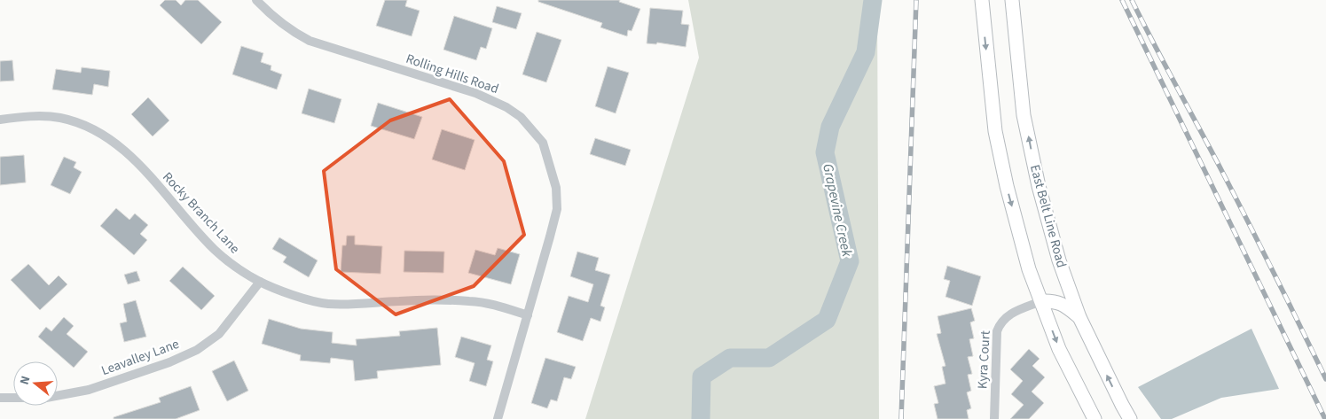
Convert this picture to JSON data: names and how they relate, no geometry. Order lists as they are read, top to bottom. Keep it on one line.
{"streets":{"main road":["East Belt Line Road"],"street":["Rolling Hills Road","Rocky Branch Lane","Leavalley Lane","Kyra Court"]},"crossings":[["Rolling Hills Road","Rocky Branch Lane"],["Rocky Branch Lane","Leavalley Lane"]],"water":["Grapevine Creek"],"north":"left"}
